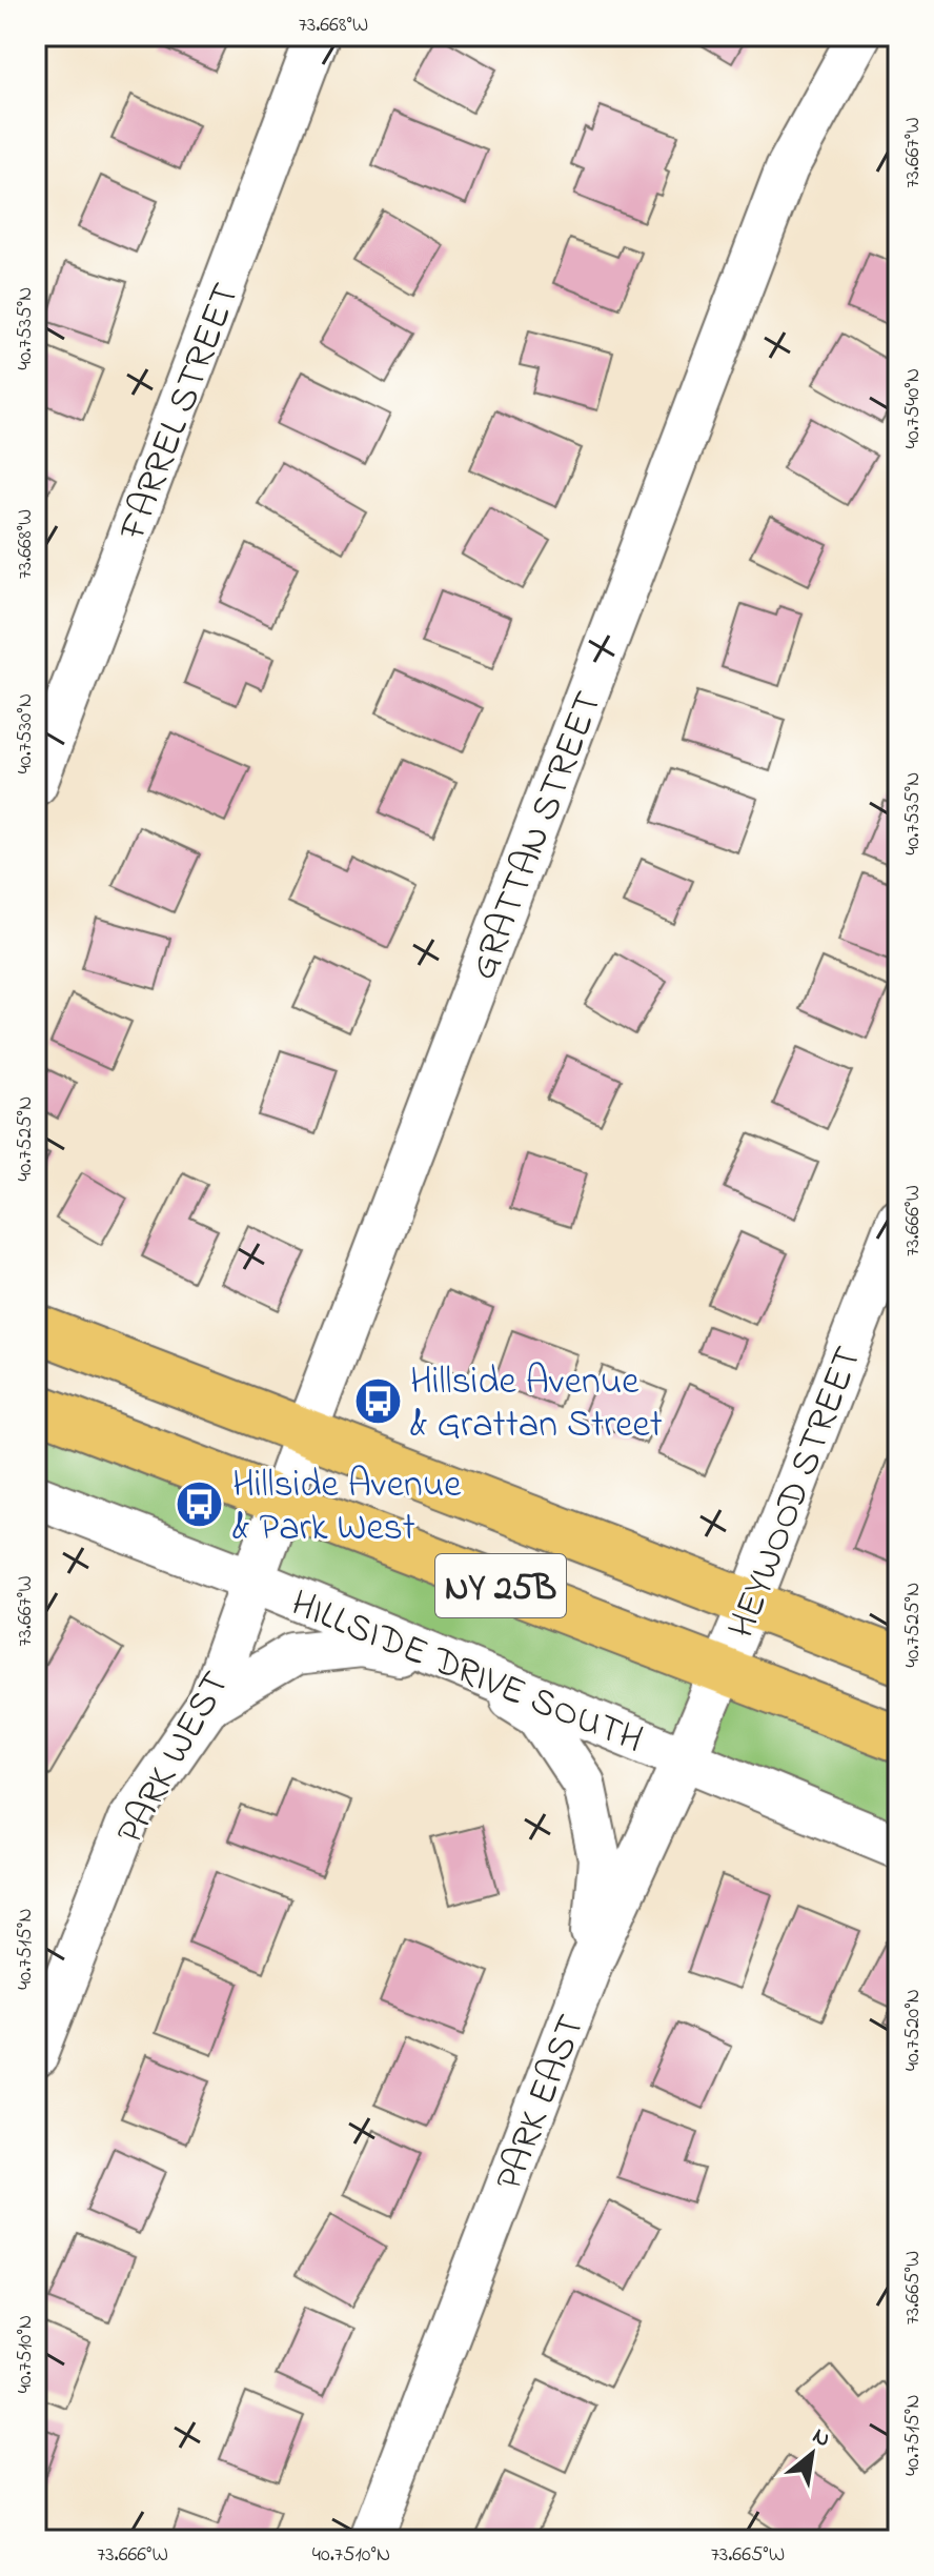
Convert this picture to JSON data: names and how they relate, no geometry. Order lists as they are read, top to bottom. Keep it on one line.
{"streets":{"main road":["NY 25B"],"street":["FARREL STREET","GRATTAN STREET","HEYWOOD STREET","HILLSIDE DRIVE SOUTH","PARK WEST","PARK EAST"]},"crossings":[["GRATTAN STREET","NY 25B"],["GRATTAN STREET","PARK WEST"],["HEYWOOD STREET","NY 25B"],["HEYWOOD STREET","PARK EAST"],["NY 25B","PARK WEST"],["NY 25B","PARK EAST"],["HILLSIDE DRIVE SOUTH","PARK WEST"],["HILLSIDE DRIVE SOUTH","PARK EAST"]],"places":{"bus stop":["Hillside Avenue & Grattan Street","Hillside Avenue & Park West"]},"north":"top right","coordinates":["73.668°W","73.667°W","40.7535°N","40.7540°N","40.7530°N","40.7525°N","73.666°W","40.7515°N","40.7520°N","73.665°W","40.7510°N"]}
